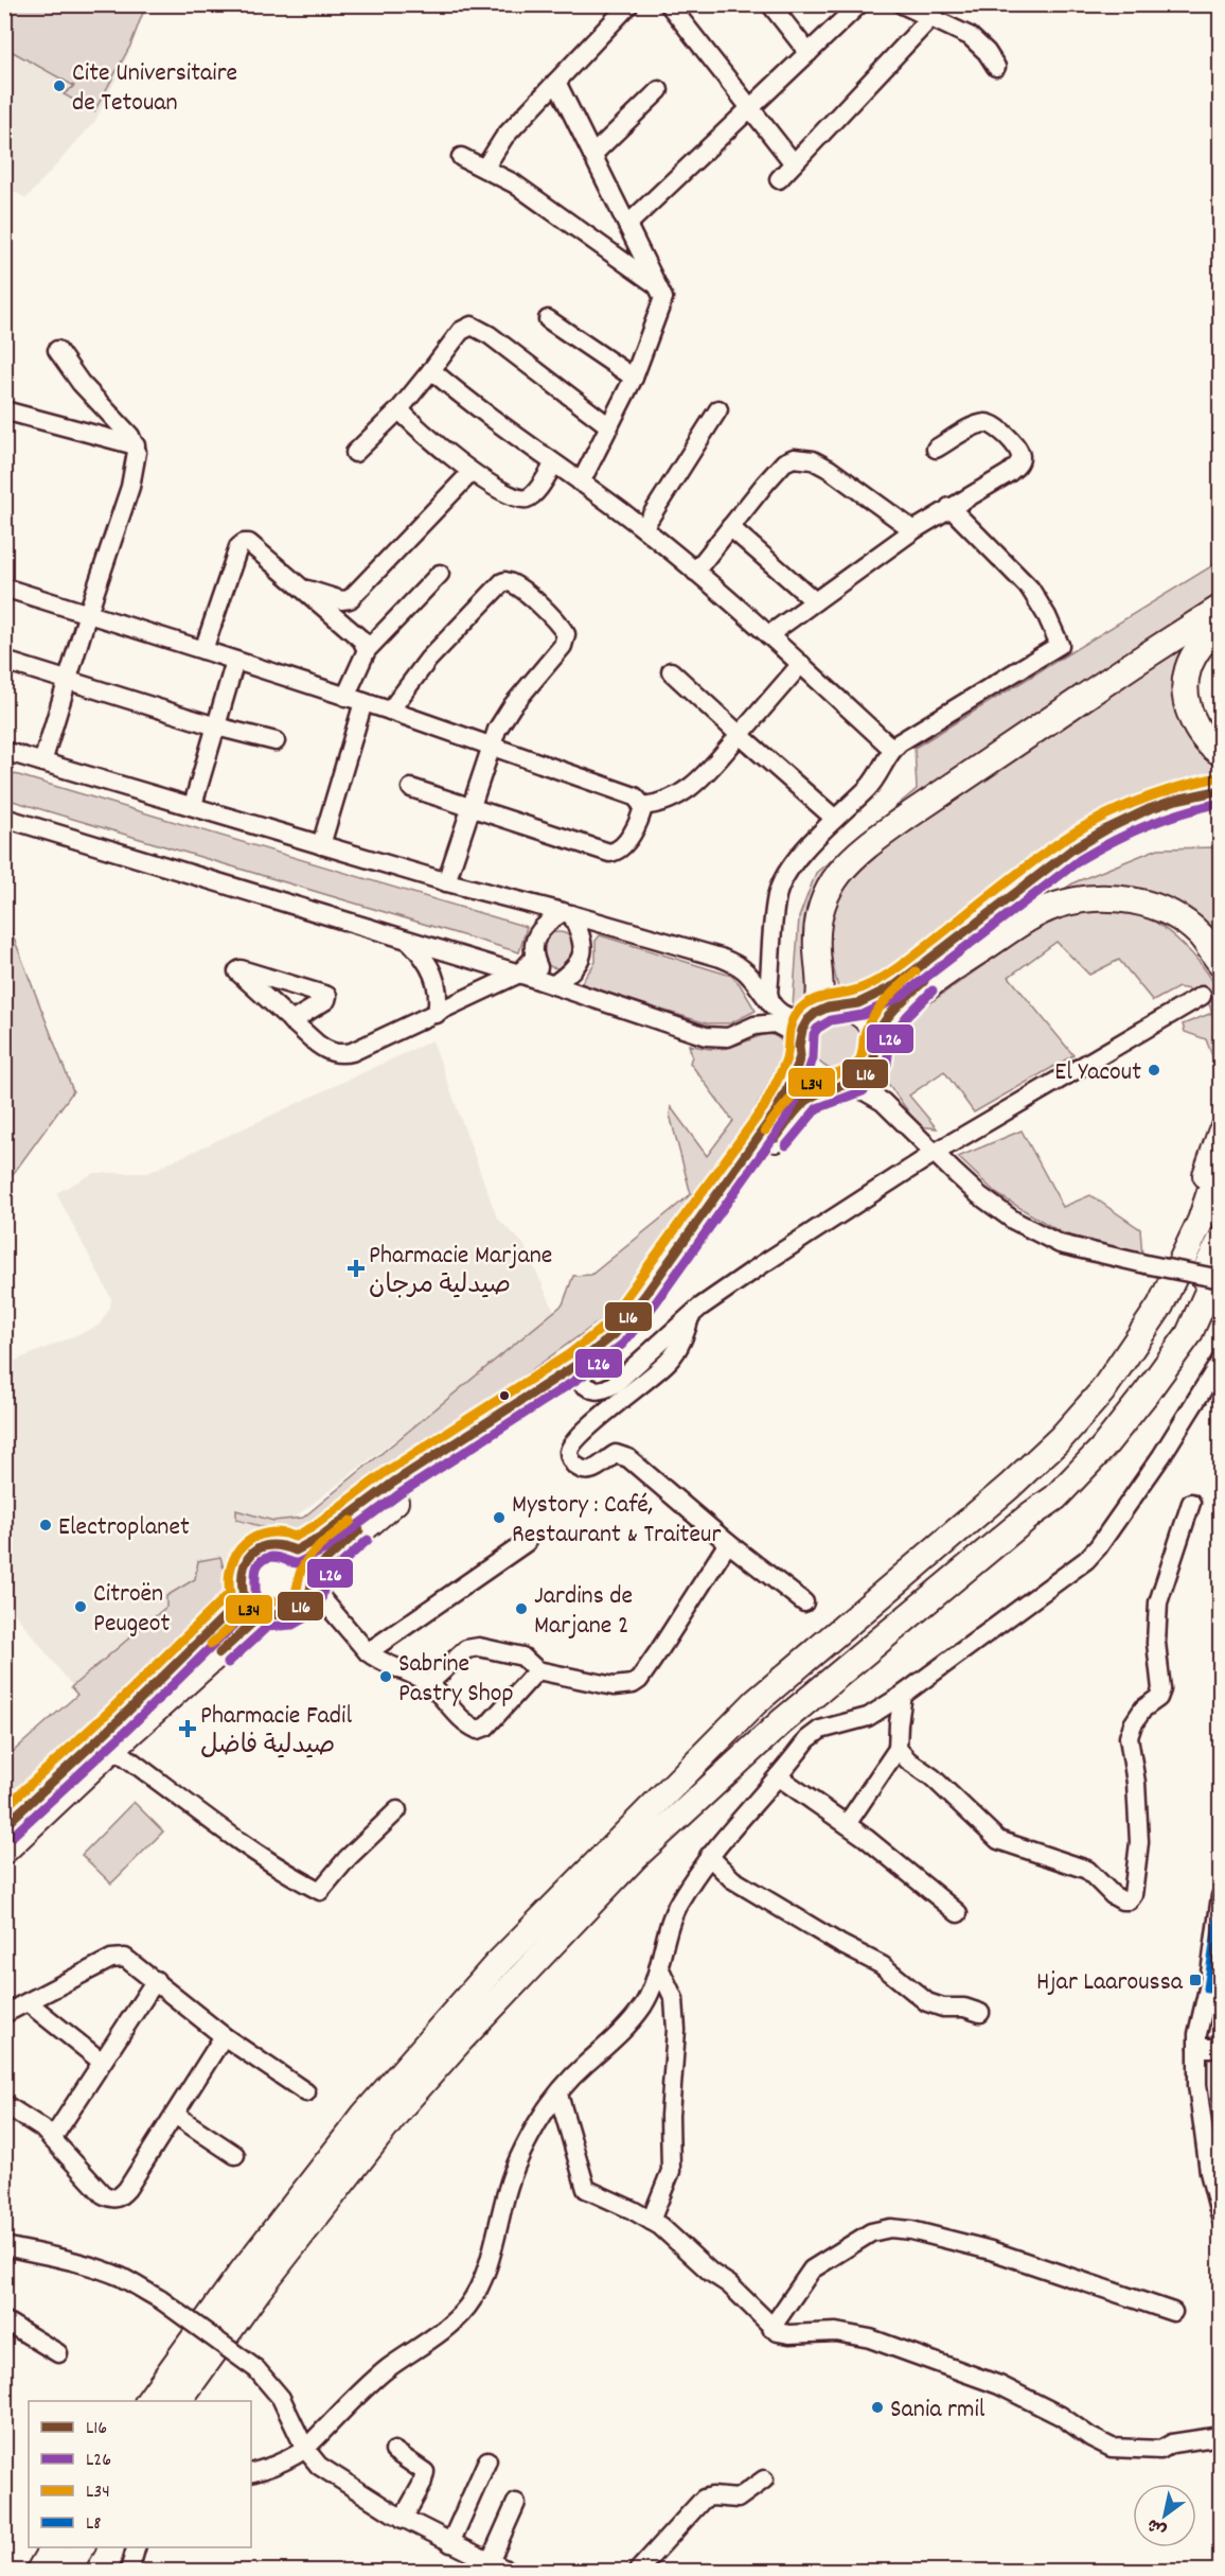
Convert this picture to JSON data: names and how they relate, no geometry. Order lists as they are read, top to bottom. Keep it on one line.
{"places":{"other":["Cite Universitaire de Tetouan","El Yacout","Mystory : Café, Restaurant & Traiteur","Electroplanet","Citroën Peugeot","Jardins de Marjane 2","Sabrine Pastry Shop","Sania rmil"],"health":["Pharmacie Marjane صيدلية مرجان","Pharmacie Fadil صيدلية فاضل"],"transit":["Hjar Laaroussa"]},"lines":["transit line L34","transit line L16","transit line L26","transit line L8"],"legend":["L16","L26","L34","L8"],"north":"bottom left"}
